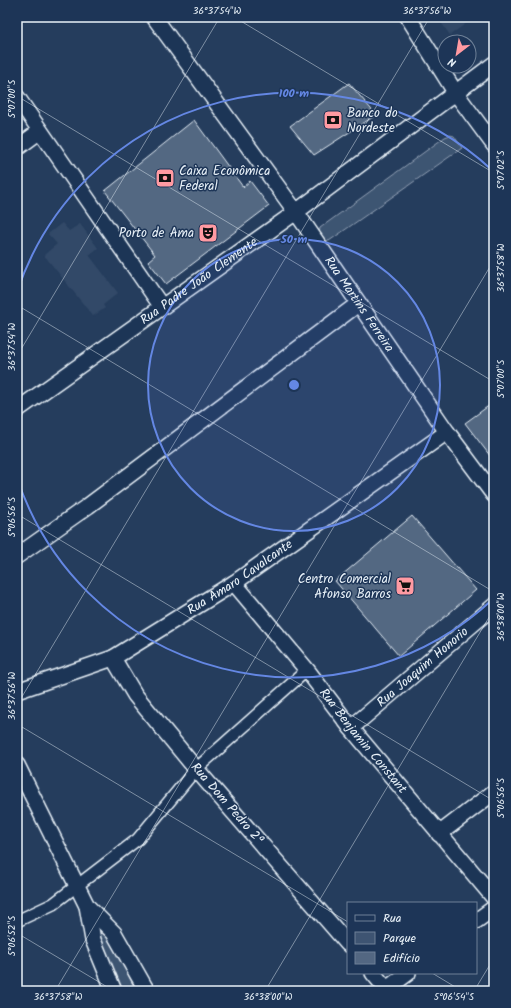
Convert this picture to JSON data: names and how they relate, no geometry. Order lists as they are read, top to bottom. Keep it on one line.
{"streets":{"street":["Rua Padre João Clemente","Rua Martins Ferreira","Rua Amaro Cavalcante","Rua Joaquim Honorio","Rua Benjamin Constant","Rua Dom Pedro 2ª"]},"crossings":[["Rua Padre João Clemente","Rua Martins Ferreira"],["Rua Martins Ferreira","Rua Amaro Cavalcante"],["Rua Amaro Cavalcante","Rua Benjamin Constant"],["Rua Amaro Cavalcante","Rua Dom Pedro 2ª"],["Rua Joaquim Honorio","Rua Benjamin Constant"]],"places":{"bank":["Banco do Nordeste","Caixa Econômica Federal"],"theatre":["Porto de Ama"],"supermarket":["Centro Comercial Afonso Barros"]},"legend":["Rua","Parque","Edifício"],"north":"bottom left","coordinates":["36°37'54\"W","36°37'56\"W","5°07'00\"S","5°07'02\"S","36°37'58\"W","5°06'56\"S","36°38'00\"W","5°06'52\"S","5°06'54\"S"],"rings":["100 m","50 m"]}
